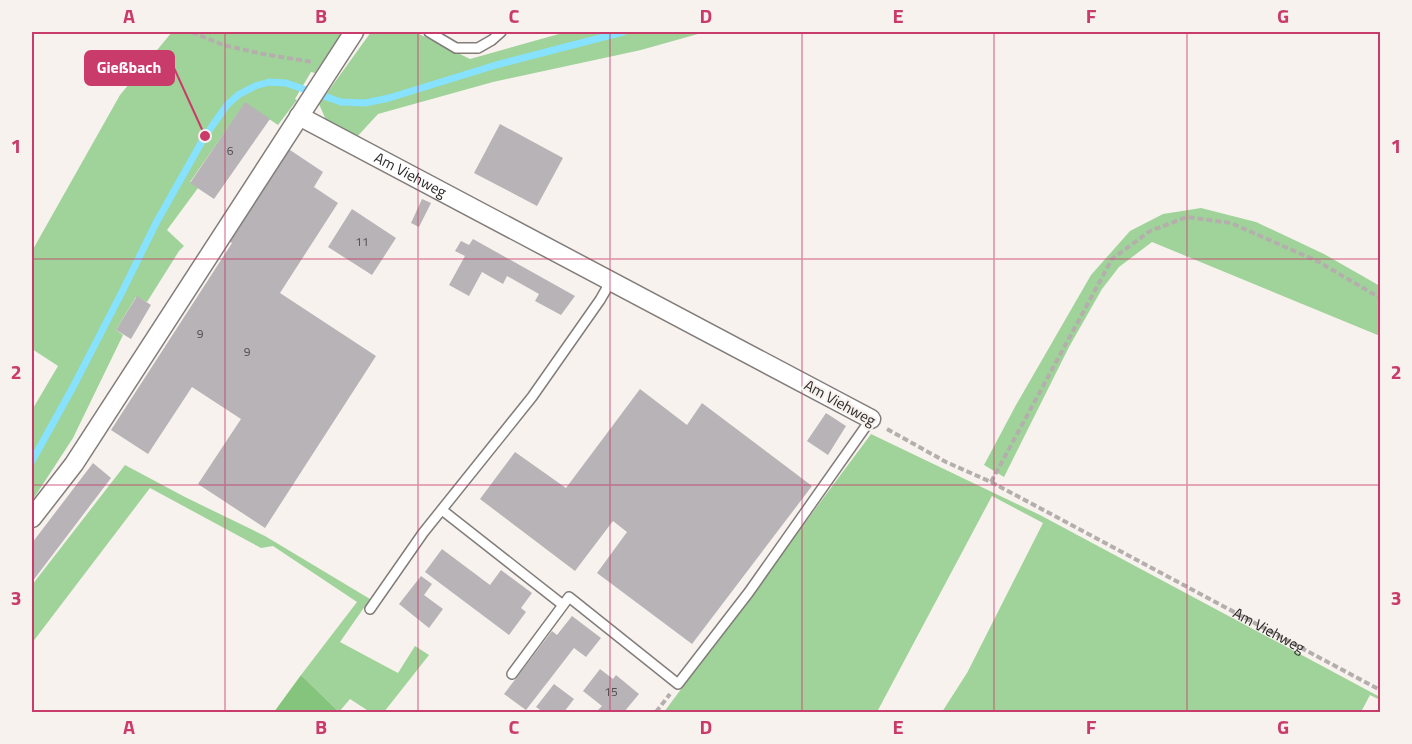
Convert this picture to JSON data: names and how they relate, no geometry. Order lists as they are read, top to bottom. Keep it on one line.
{"streets":{"street":["Am Viehweg"]},"places":["Gießbach"],"house_numbers":["6","11","9","9","15"],"grid":{"columns":["A","B","C","D","E","F","G"],"rows":["1","2","3"]}}
